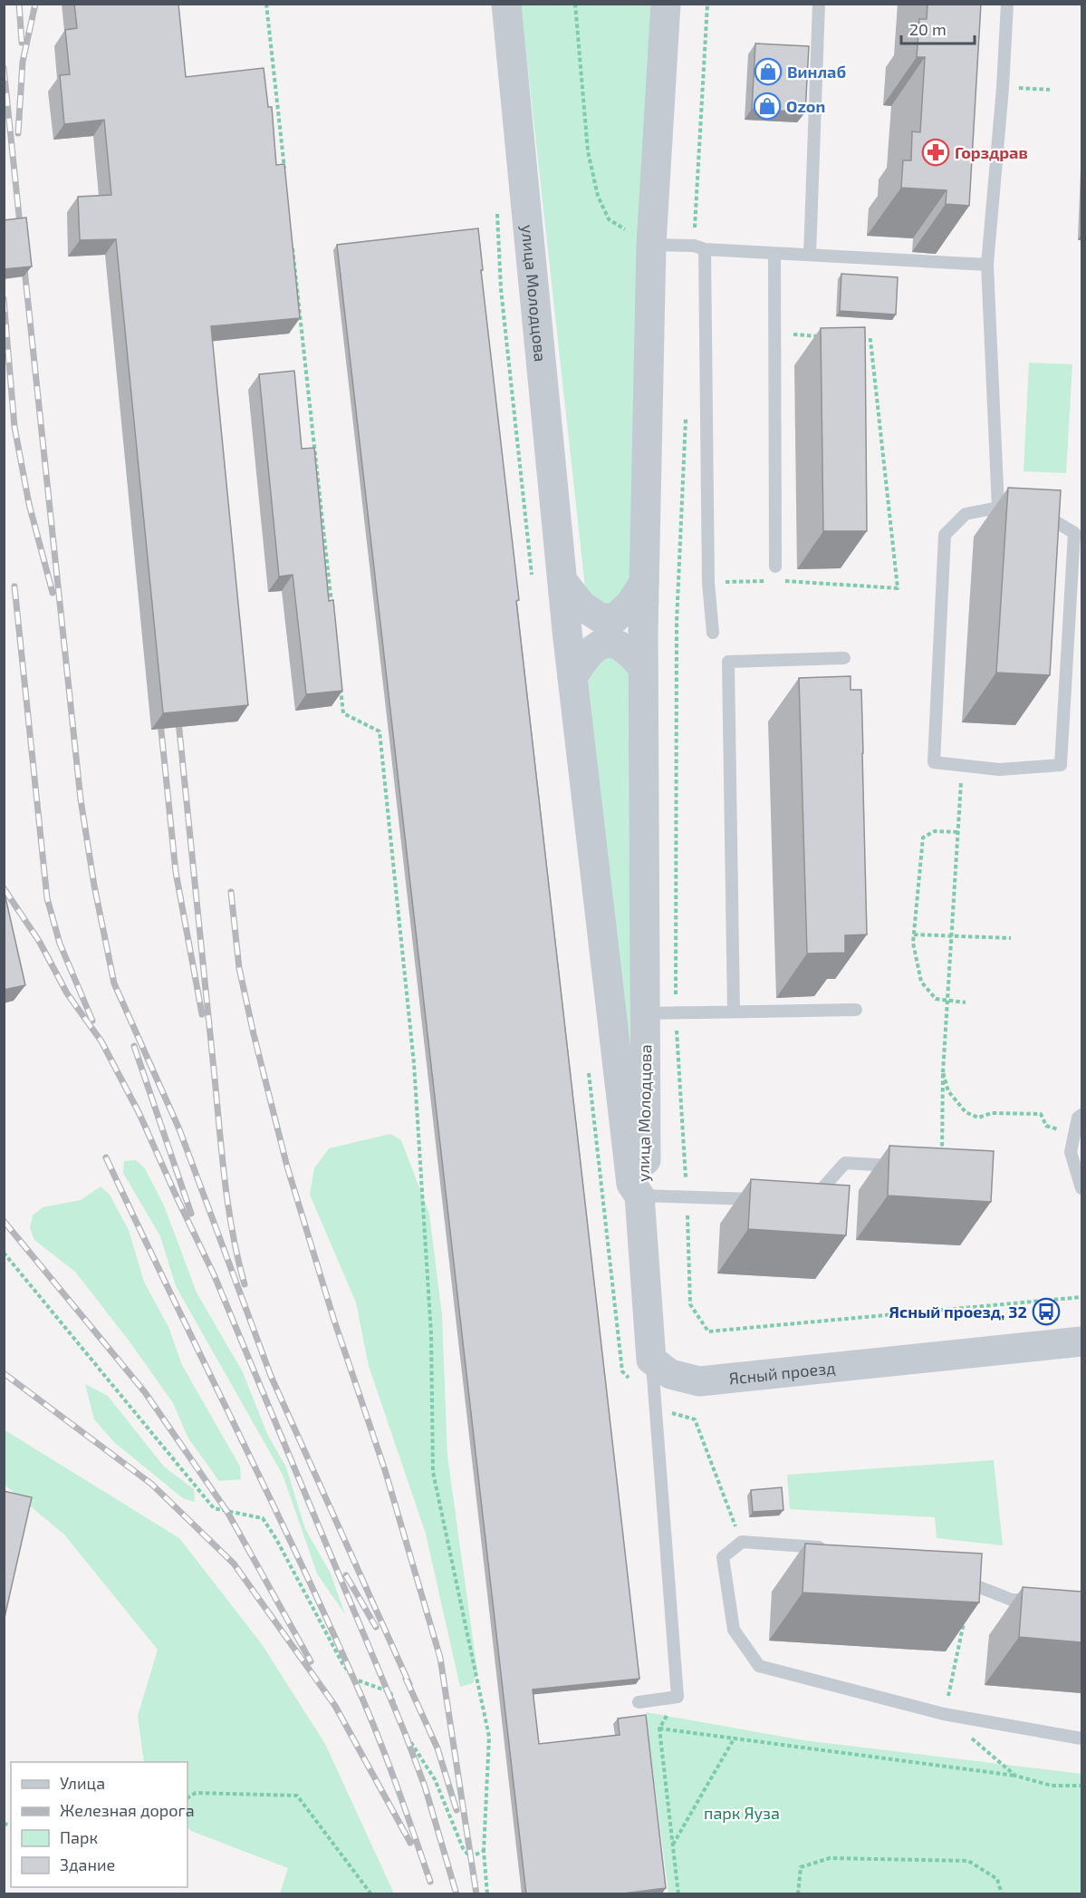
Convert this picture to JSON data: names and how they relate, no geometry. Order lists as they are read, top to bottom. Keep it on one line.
{"streets":{"street":["улица Молодцова","Ясный проезд"]},"parks":["парк Яуза"],"places":{"shop":["Винлаб","Ozon"],"pharmacy":["Горздрав"],"bus stop":["Ясный проезд, 32"]},"legend":["Улица","Железная дорога","Парк","Здание"],"scale_bar":"20 m"}
